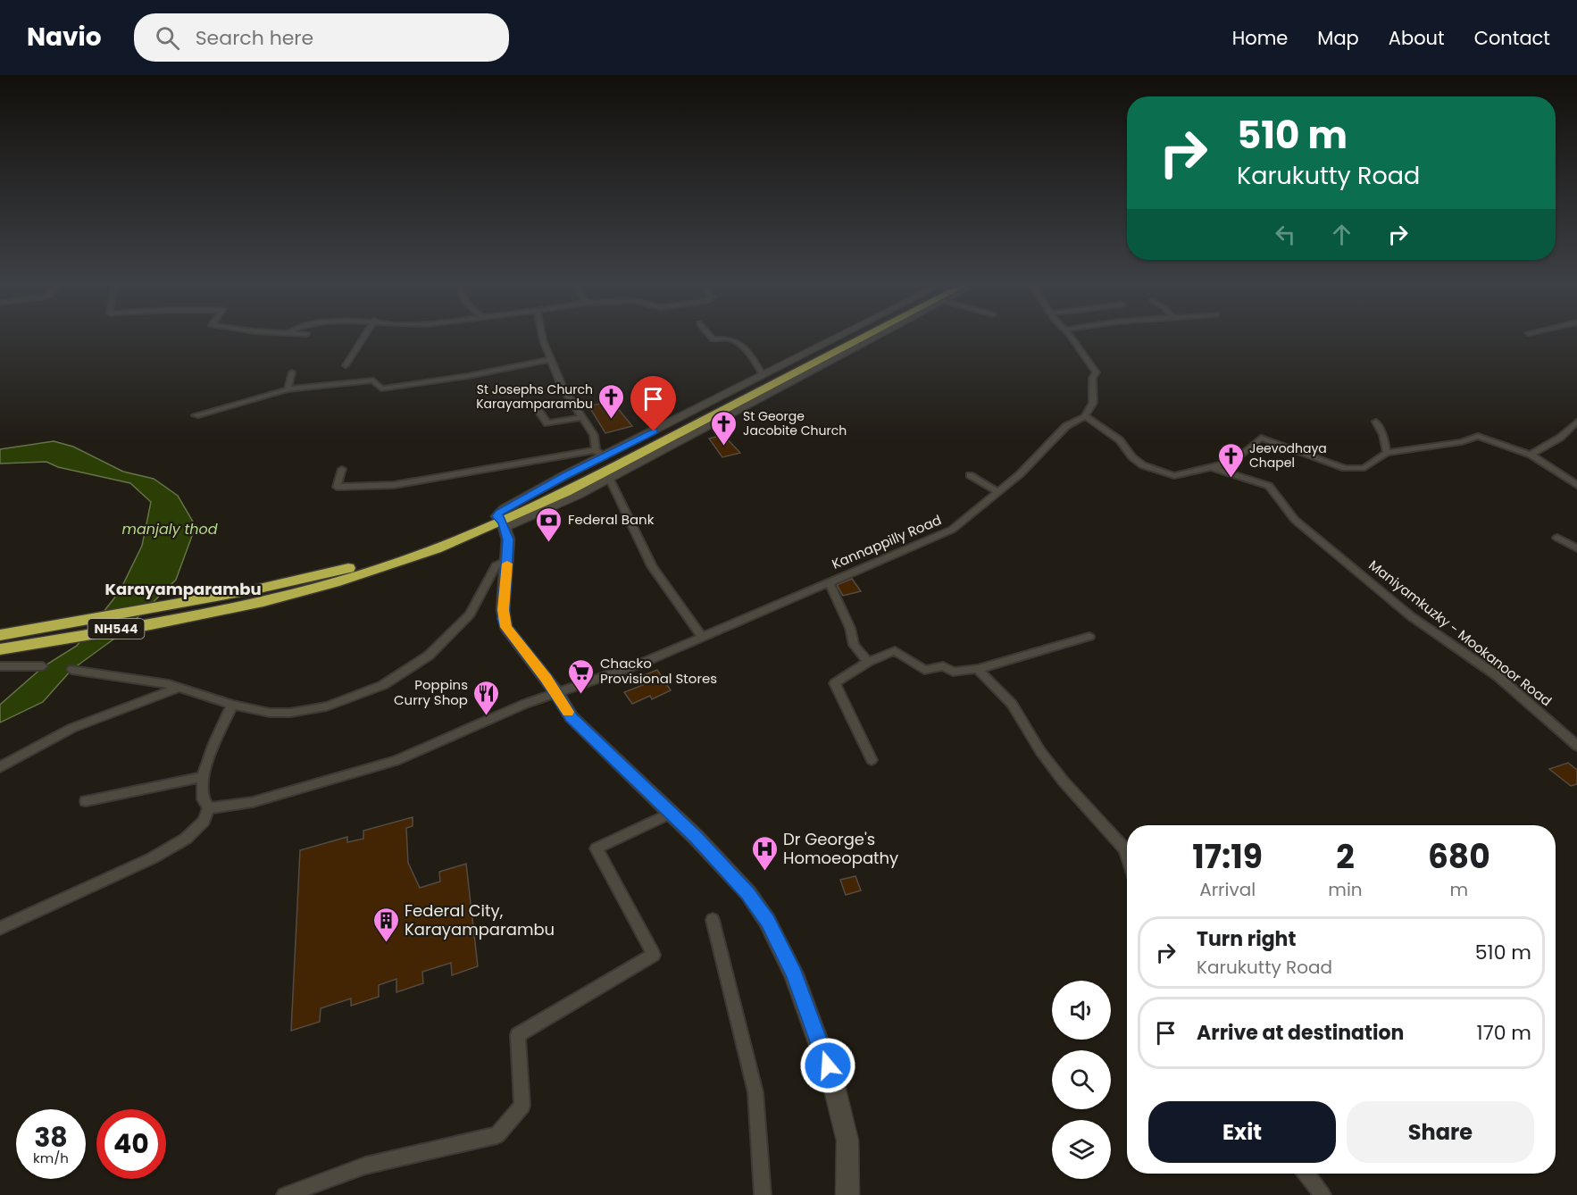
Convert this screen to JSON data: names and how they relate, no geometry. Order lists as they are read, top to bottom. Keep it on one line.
{"streets":{"highway":["NH544"],"street":["Kannappilly Road","Maniyamkuzky - Mookanoor Road"]},"districts":["Karayamparambu"],"water":["manjaly thod"],"places":{"church":["St Josephs Church Karayamparambu","St George Jacobite Church","Jeevodhaya Chapel"],"bank":["Federal Bank"],"supermarket":["Chacko Provisional Stores"],"restaurant":["Poppins Curry Shop"],"hospital":["Dr George's Homoeopathy"],"building":["Federal City, Karayamparambu"]},"page":{"header":"Navio","search":"Search here","nav":["Home","Map","About","Contact"],"turn":["510 m","Karukutty Road"],"eta":["17:19","Arrival","2","min","680","m"],"list":[{"name":"Turn right","note":"Karukutty Road","value":"510 m"},{"name":"Arrive at destination","value":"170 m"}],"buttons":["Exit","Share"],"speed":"38 km/h","limit":"40"}}
